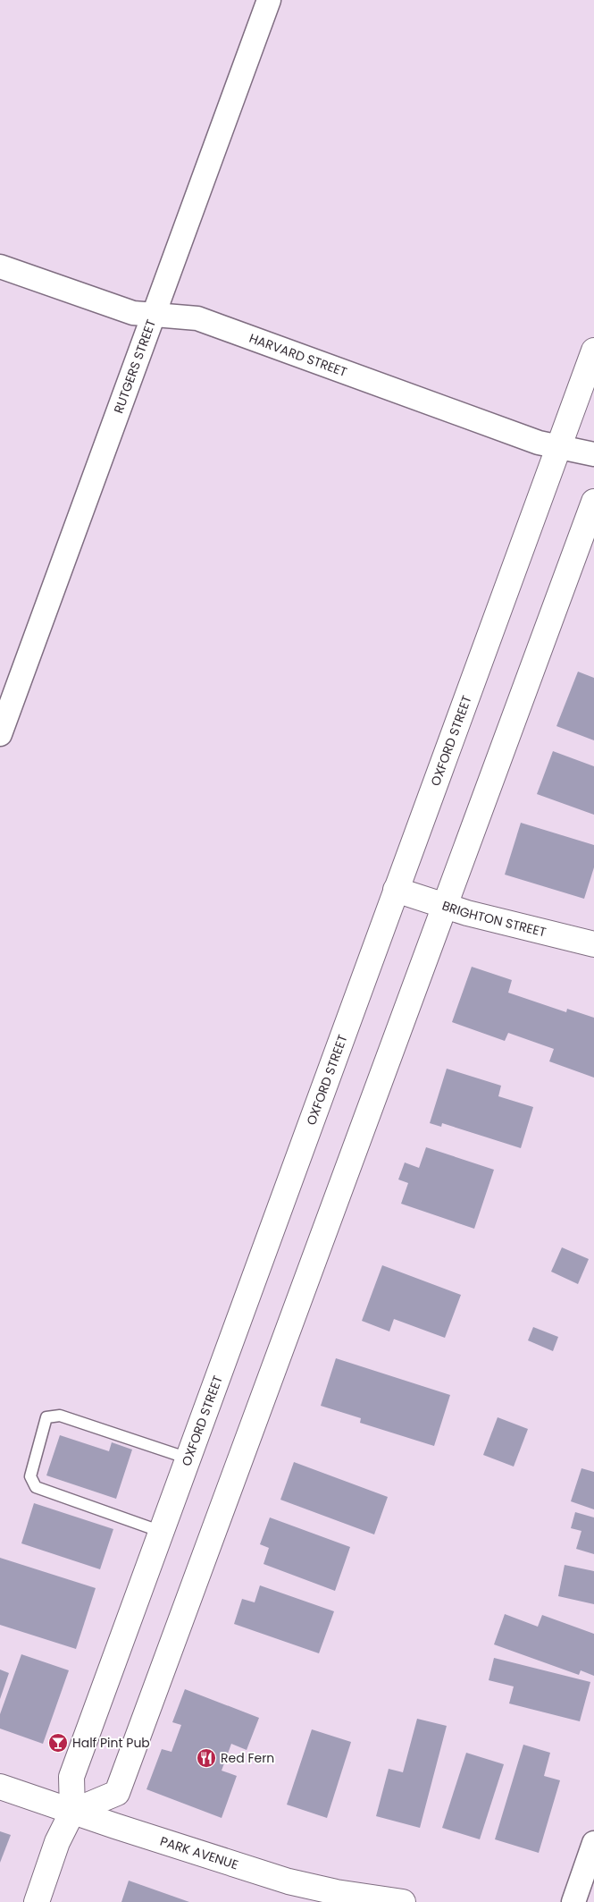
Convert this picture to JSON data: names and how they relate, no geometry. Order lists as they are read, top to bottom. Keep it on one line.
{"streets":{"street":["HARVARD STREET","RUTGERS STREET","OXFORD STREET","BRIGHTON STREET","PARK AVENUE"]},"crossings":[["HARVARD STREET","RUTGERS STREET"],["HARVARD STREET","OXFORD STREET"],["OXFORD STREET","BRIGHTON STREET"],["OXFORD STREET","PARK AVENUE"]],"places":{"bar":["Half Pint Pub"],"restaurant":["Red Fern"]}}
